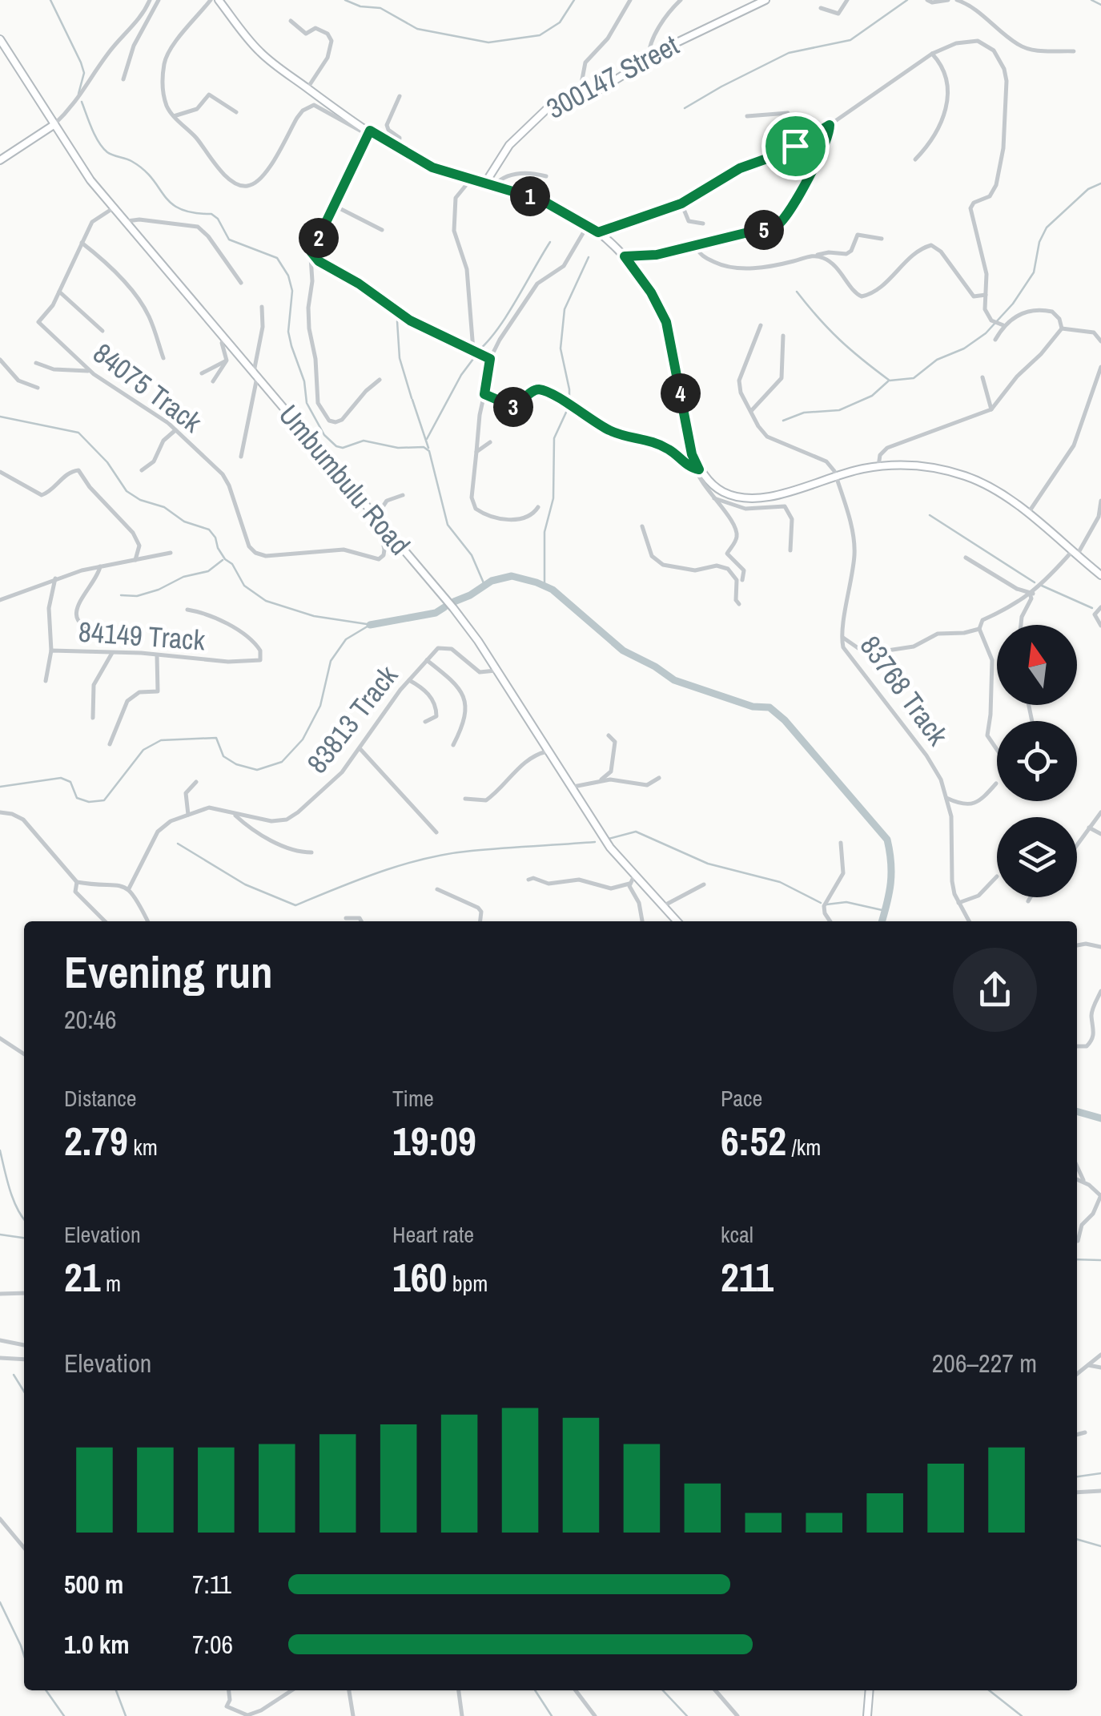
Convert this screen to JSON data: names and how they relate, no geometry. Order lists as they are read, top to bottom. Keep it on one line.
{"streets":{"street":["300147 Street","84075 Track","Umbumbulu Road","84149 Track","83768 Track","83813 Track"]},"crossings":[["84075 Track","Umbumbulu Road"],["Umbumbulu Road","83813 Track"]],"north":"top","page":{"pins":["1","5","2","4","3"],"heading":["Evening run","20:46"],"stats":[["Distance","2.79 km"],["Time","19:09"],["Pace","6:52 /km"],["Elevation","21 m"],["Heart rate","160 bpm"],["kcal","211"]],"chart":["Elevation","206–227 m"],"list":[{"name":"500 m","note":"7:11"},{"name":"1.0 km","note":"7:06"}]}}
